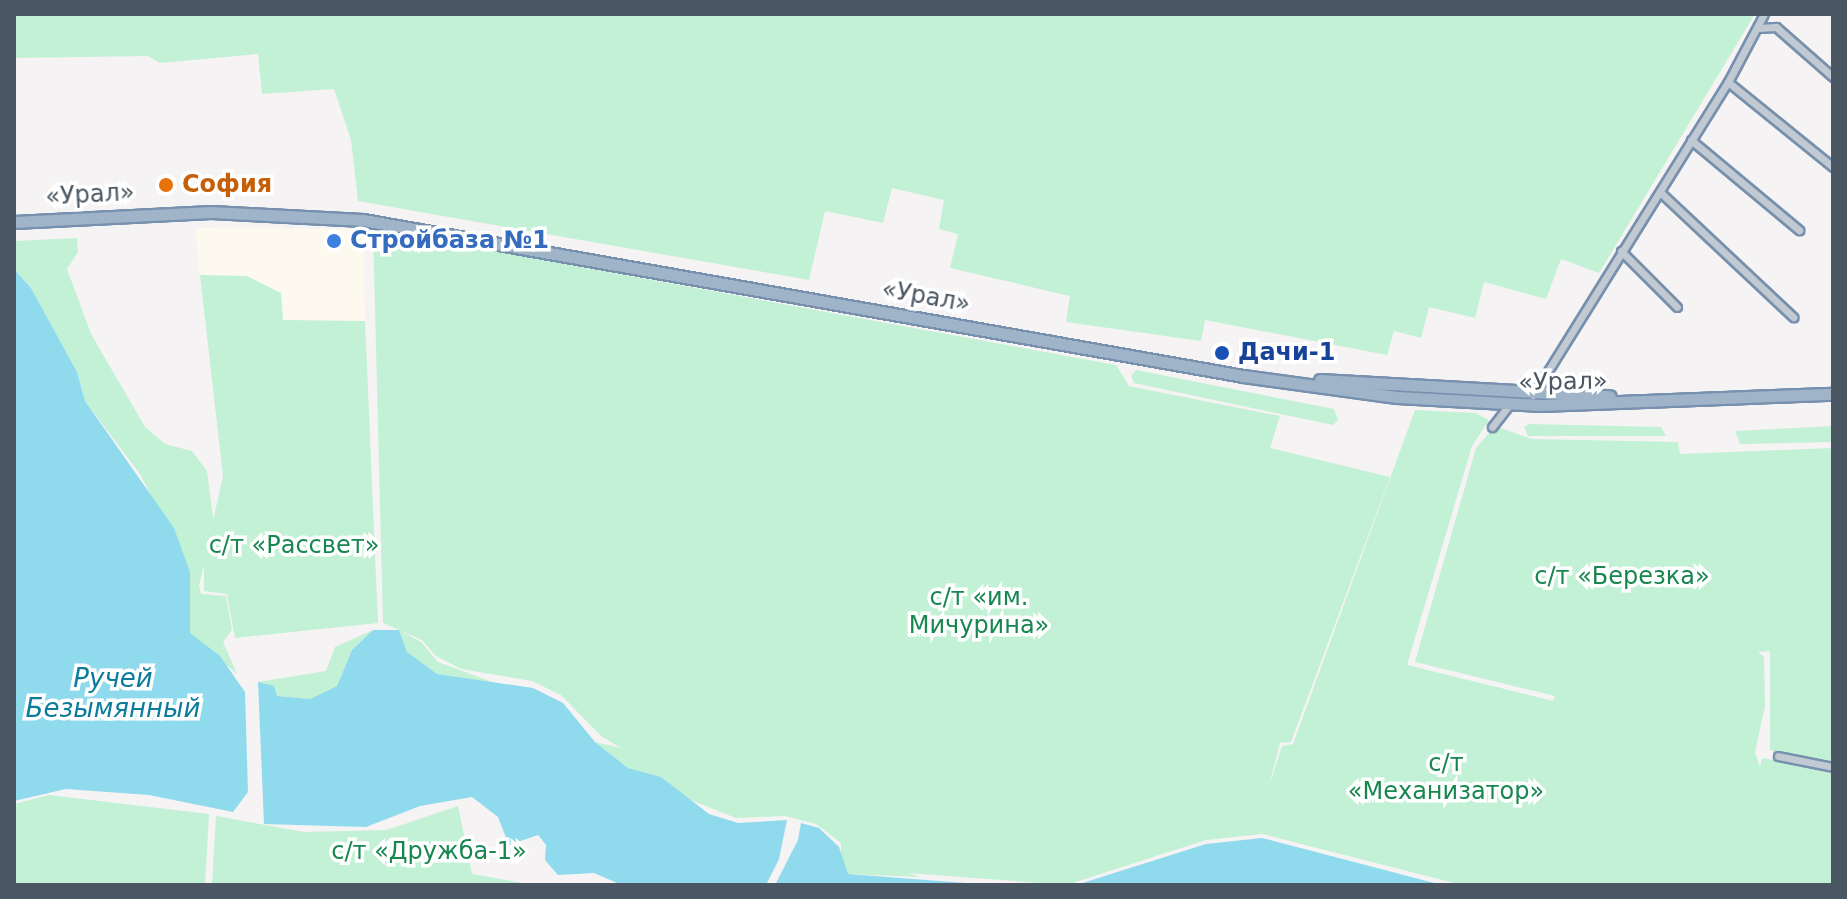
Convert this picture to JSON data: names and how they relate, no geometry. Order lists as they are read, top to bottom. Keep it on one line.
{"streets":{"highway":["«Урал»"]},"water":["Ручей Безымянный"],"parks":["с/т «Рассвет»","с/т «Березка»","с/т «им. Мичурина»","с/т «Механизатор»","с/т «Дружба-1»"],"places":["София","Стройбаза №1","Дачи-1"]}
